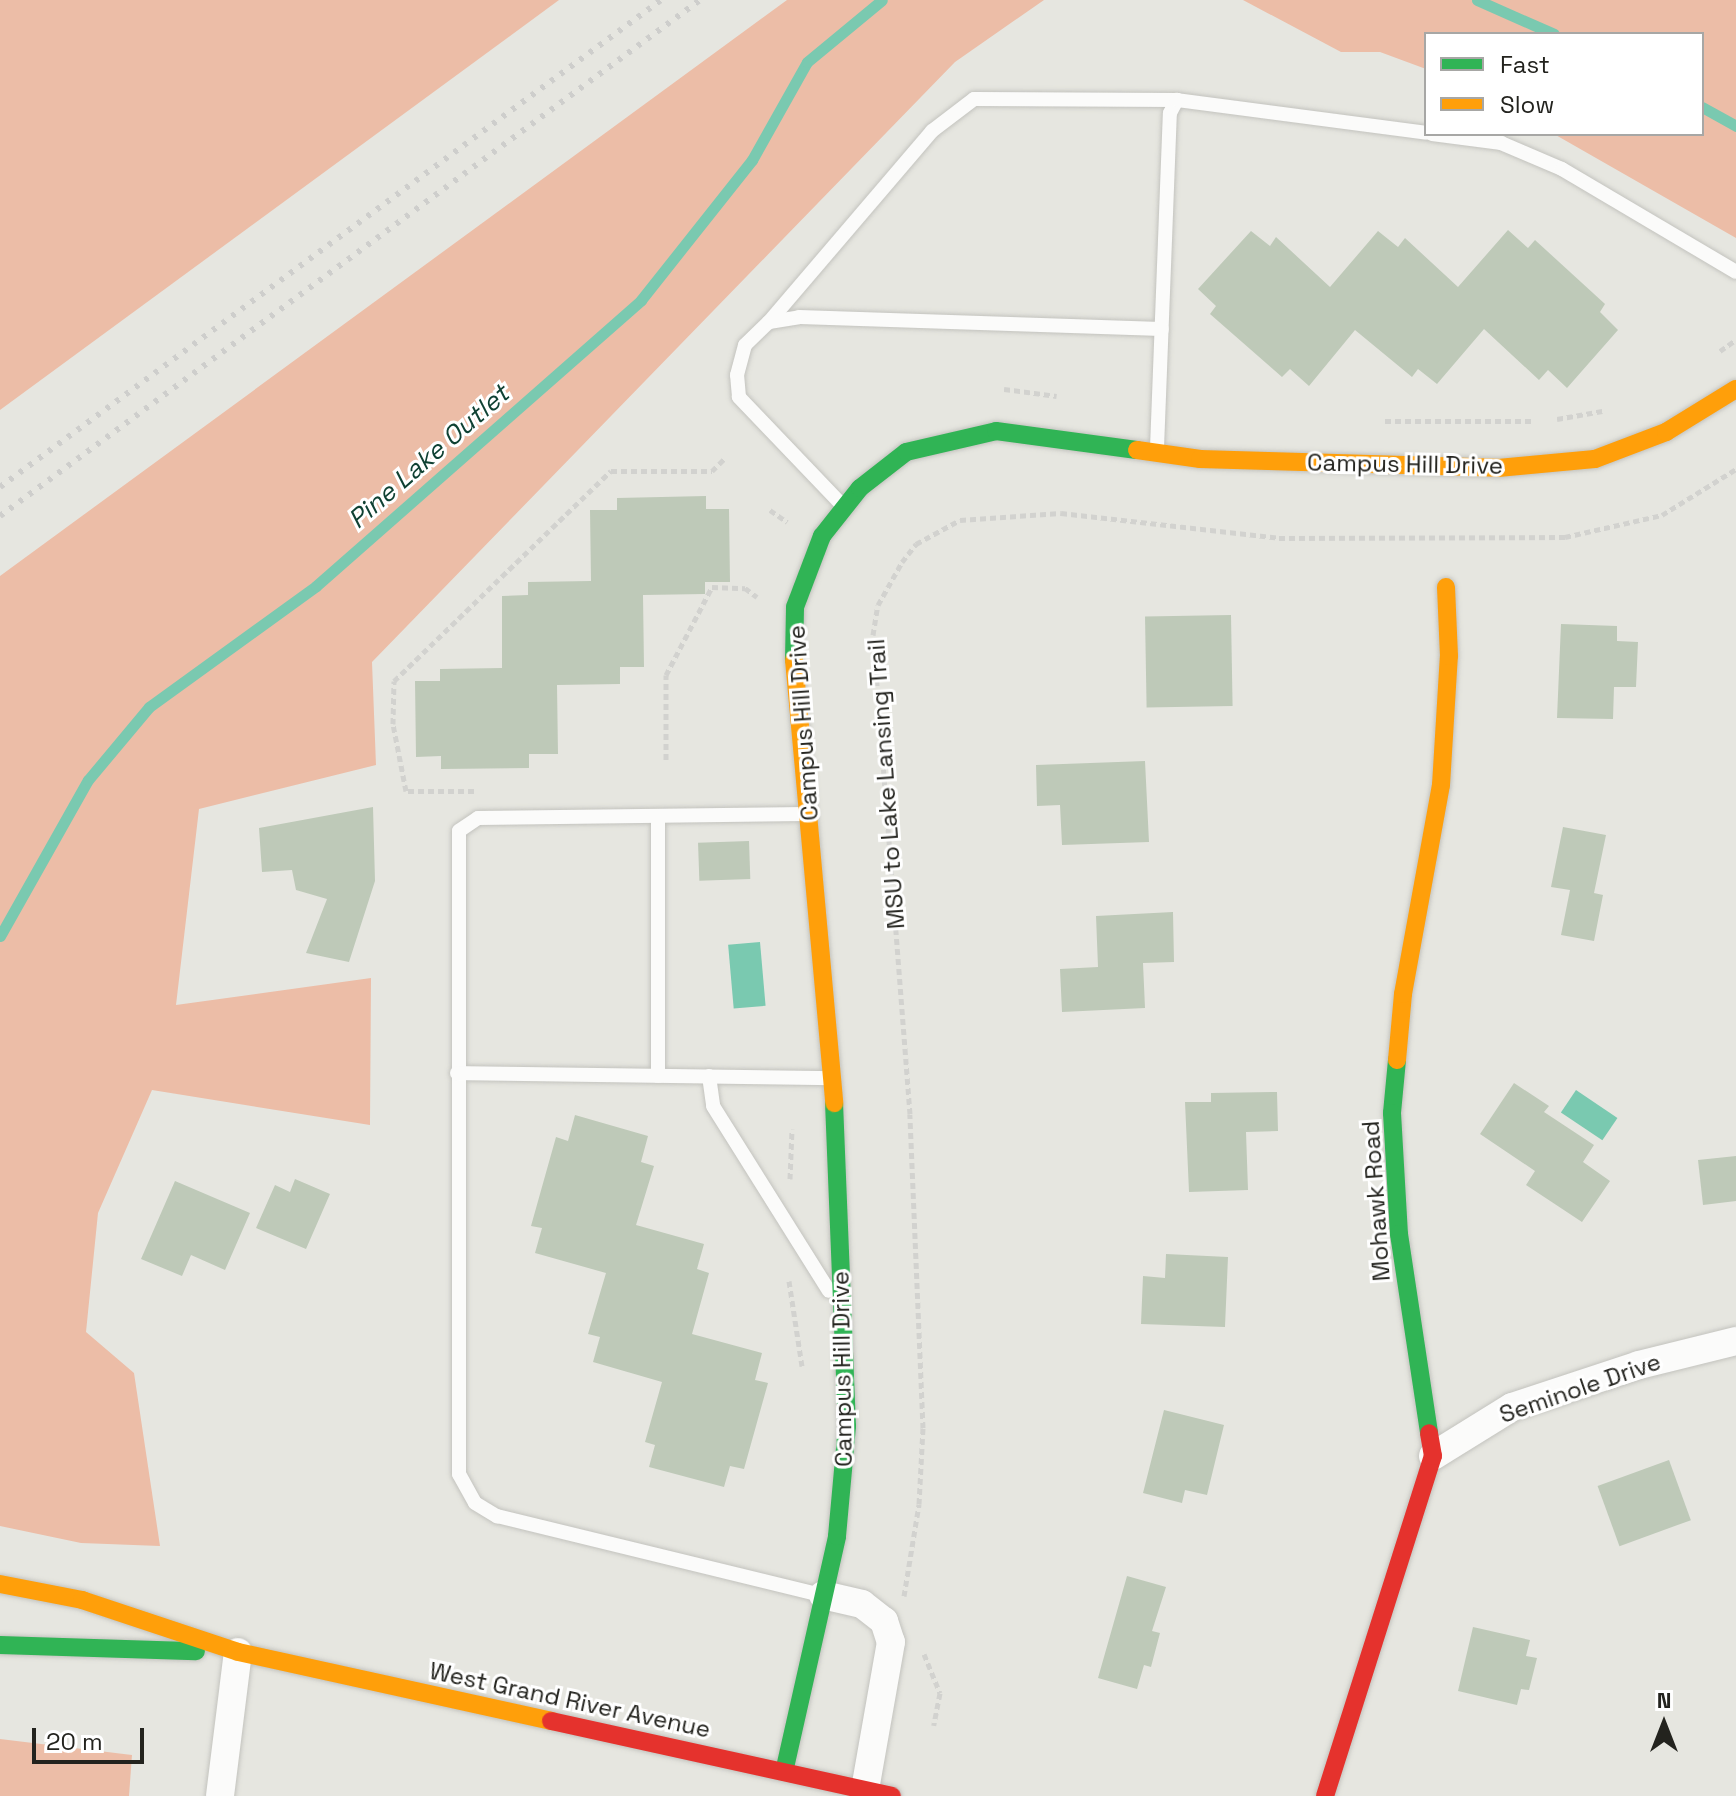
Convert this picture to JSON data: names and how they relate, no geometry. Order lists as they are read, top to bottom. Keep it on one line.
{"streets":{"street":["Campus Hill Drive","Mohawk Road","Seminole Drive","West Grand River Avenue"],"path":["MSU to Lake Lansing Trail"]},"crossings":[["Campus Hill Drive","West Grand River Avenue"],["Mohawk Road","Seminole Drive"]],"water":["Pine Lake Outlet"],"legend":["Fast","Slow"],"scale_bar":"20 m","north":"top"}
